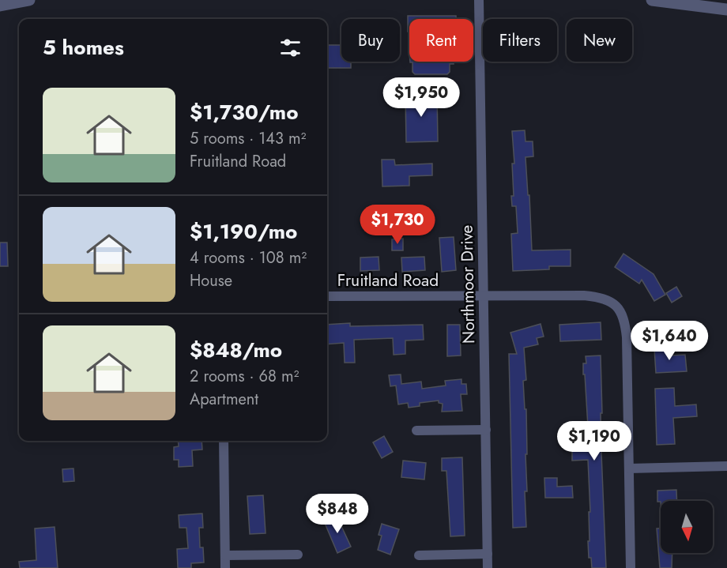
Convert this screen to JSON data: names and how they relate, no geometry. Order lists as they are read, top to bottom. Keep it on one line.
{"streets":{"street":["Fruitland Road","Northmoor Drive"]},"crossings":[["Fruitland Road","Northmoor Drive"]],"north":"bottom","page":{"chip":["Buy","Rent","Filters","New"],"heading":"5 homes","list":[{"name":"$1,730/mo","note":"5 rooms · 143 m² · Fruitland Road"},{"name":"$1,190/mo","note":"4 rooms · 108 m² · House"},{"name":"$848/mo","note":"2 rooms · 68 m² · Apartment"}],"price":["$1,950","$1,730","$1,640","$1,190","$848"]}}
